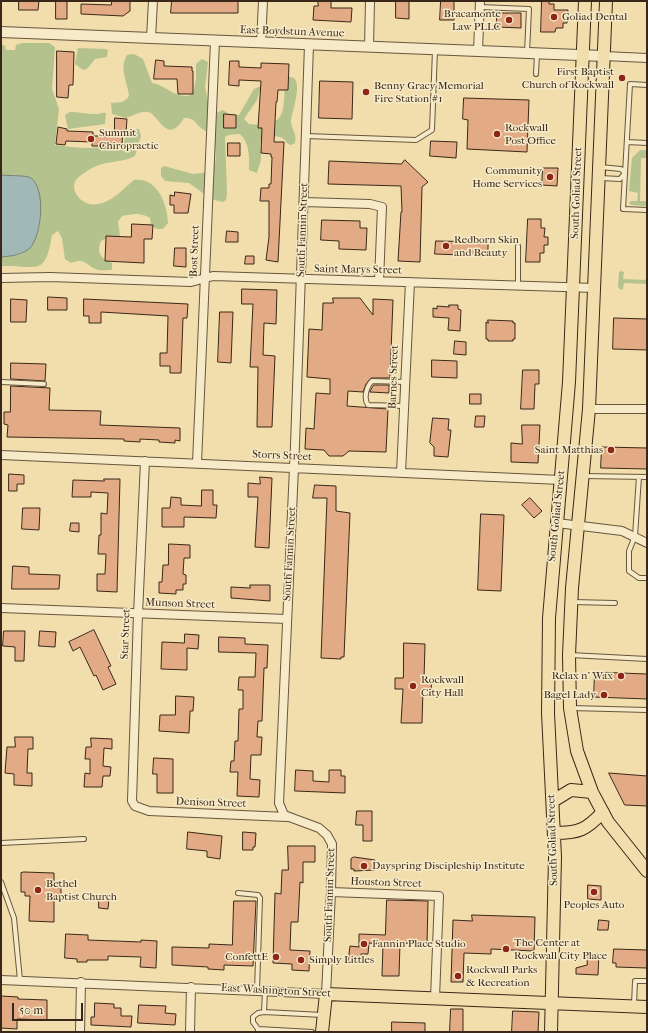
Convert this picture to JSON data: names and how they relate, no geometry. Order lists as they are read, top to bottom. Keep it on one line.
{"streets":{"main road":["South Goliad Street","South Fannin Street","East Washington Street"],"street":["East Boydstun Avenue","Bost Street","Saint Marys Street","Barnes Street","Storrs Street","Munson Street","Star Street","Denison Street","Houston Street"]},"crossings":[["East Boydstun Avenue","South Goliad Street"],["East Boydstun Avenue","South Fannin Street"],["East Boydstun Avenue","Bost Street"],["South Goliad Street","Saint Marys Street"],["South Goliad Street","Storrs Street"],["South Goliad Street","East Washington Street"],["South Fannin Street","Saint Marys Street"],["South Fannin Street","Storrs Street"],["South Fannin Street","Munson Street"],["South Fannin Street","Denison Street"],["South Fannin Street","Houston Street"],["South Fannin Street","East Washington Street"],["Bost Street","Saint Marys Street"],["Bost Street","Storrs Street"],["Saint Marys Street","Barnes Street"],["Barnes Street","Storrs Street"],["Storrs Street","Star Street"],["Munson Street","Star Street"],["Star Street","Denison Street"],["Houston Street","East Washington Street"]],"places":["Goliad Dental","Bracamonte Law PLLC","First Baptist Church of Rockwall","Benny Gracy Memorial Fire Station #1","Rockwall Post Office","Summit Chiropractic","Community Home Services","Redborn Skin and Beauty","Saint Matthias","Relax n' Wax","Rockwall City Hall","Bagel Lady","Dayspring Discipleship Institute","Bethel Baptist Church","Peoples Auto","Fannin Place Studio","The Center at Rockwall City Place","ConfettE","Simply Littles","Rockwall Parks & Recreation"],"scale_bar":"50 m"}
